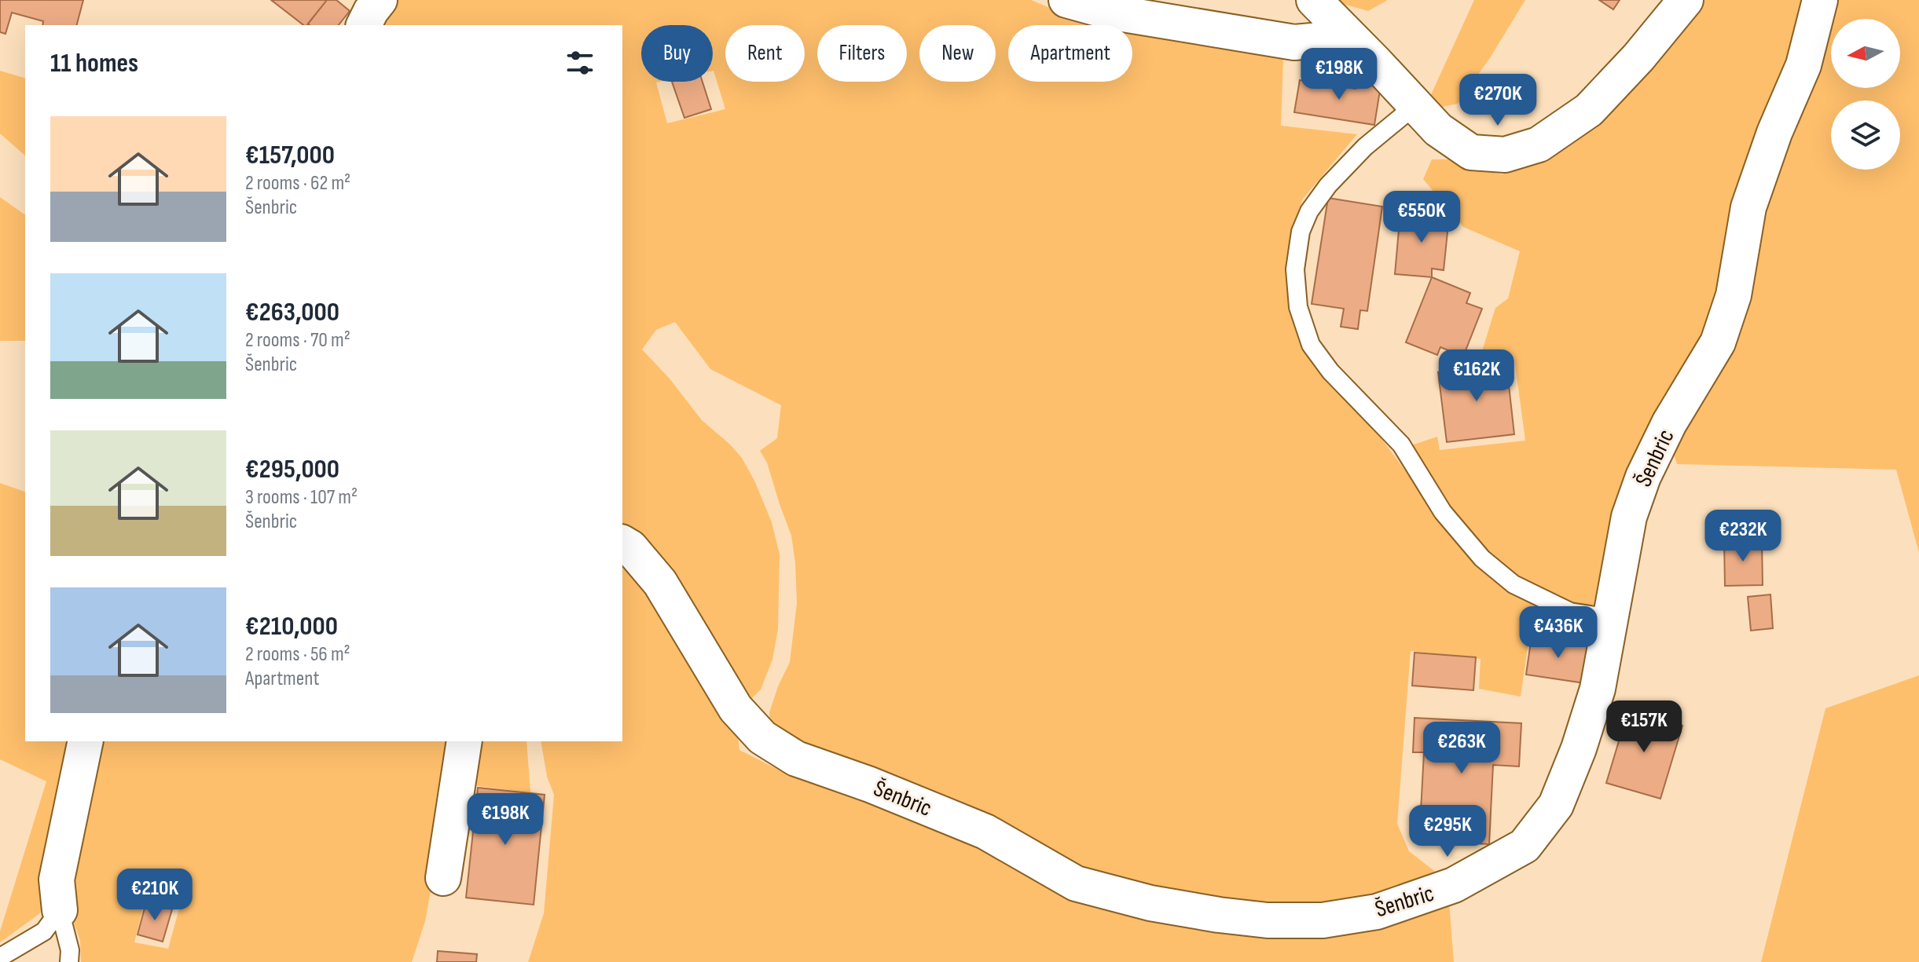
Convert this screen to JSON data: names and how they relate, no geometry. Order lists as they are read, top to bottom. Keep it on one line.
{"streets":{"street":["Šenbric"]},"north":"left","page":{"chip":["Buy","Rent","Filters","New","Apartment"],"heading":"11 homes","price":["€198K","€270K","€550K","€162K","€232K","€436K","€157K","€263K","€198K","€295K","€210K"],"list":[{"name":"€157,000","note":"2 rooms · 62 m² · Šenbric"},{"name":"€263,000","note":"2 rooms · 70 m² · Šenbric"},{"name":"€295,000","note":"3 rooms · 107 m² · Šenbric"},{"name":"€210,000","note":"2 rooms · 56 m² · Apartment"}]}}
